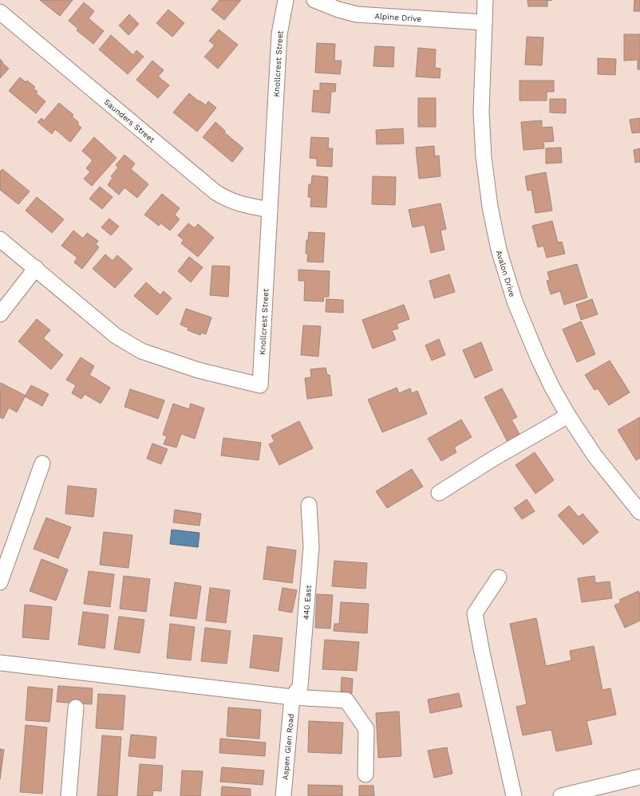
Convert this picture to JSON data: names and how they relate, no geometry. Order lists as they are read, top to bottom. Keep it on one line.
{"streets":{"street":["Alpine Drive","Knollcrest Street","Saunders Street","Avalon Drive","440 East","Aspen Glen Road"]},"crossings":[["Alpine Drive","Avalon Drive"],["Knollcrest Street","Saunders Street"],["440 East","Aspen Glen Road"]]}
